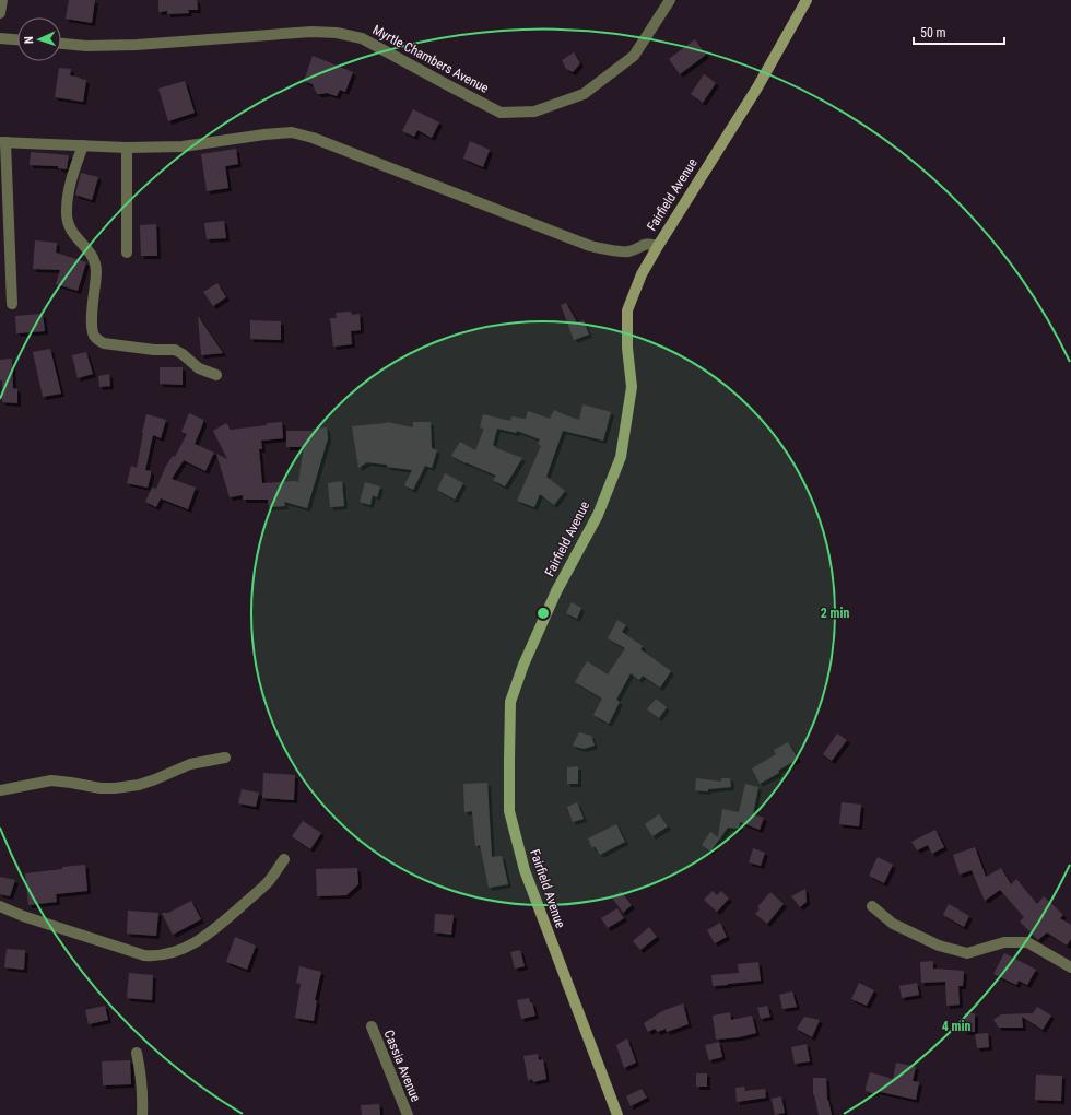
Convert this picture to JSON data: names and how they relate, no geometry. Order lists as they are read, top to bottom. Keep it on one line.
{"streets":{"street":["Myrtle Chambers Avenue","Fairfield Avenue","Cassia Avenue"]},"scale_bar":"50 m","north":"left","rings":["2 min","4 min"]}
